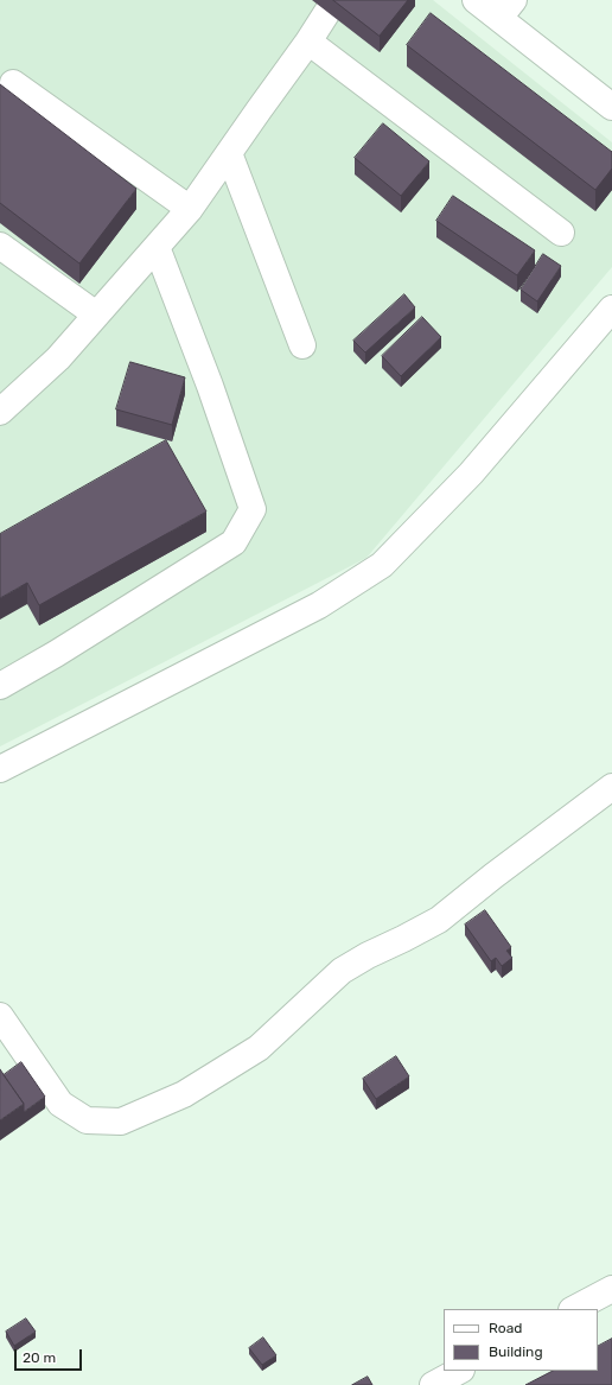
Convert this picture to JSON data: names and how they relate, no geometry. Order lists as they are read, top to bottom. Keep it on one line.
{"legend":["Road","Building"],"scale_bar":"20 m"}
